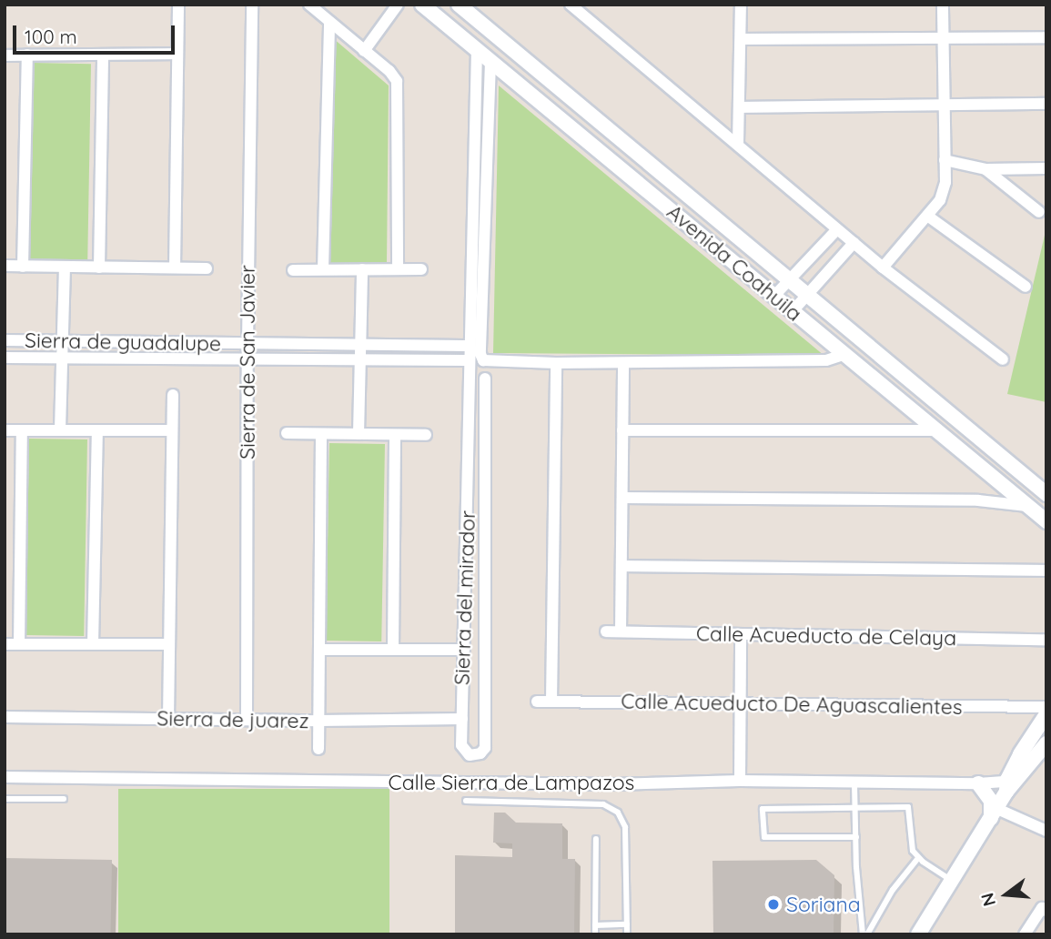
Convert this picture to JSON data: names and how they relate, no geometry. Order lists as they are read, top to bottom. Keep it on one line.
{"streets":{"street":["Avenida Coahuila","Sierra de guadalupe","Sierra de San Javier","Sierra del mirador","Calle Acueducto de Celaya","Calle Acueducto De Aguascalientes","Sierra de juarez","Calle Sierra de Lampazos"]},"crossings":[["Avenida Coahuila","Sierra del mirador"],["Sierra de guadalupe","Sierra de San Javier"],["Sierra de guadalupe","Sierra del mirador"],["Sierra de San Javier","Sierra de juarez"],["Sierra del mirador","Sierra de juarez"]],"places":["Soriana"],"scale_bar":"100 m","north":"left"}
